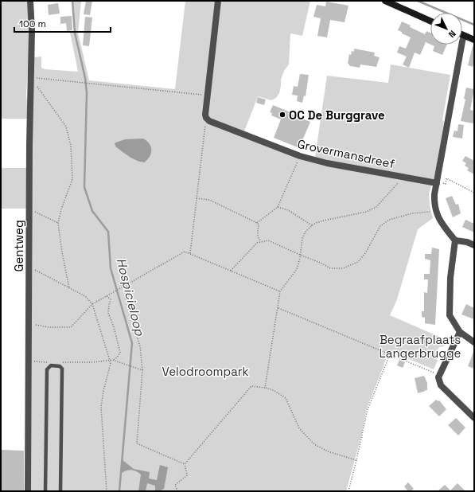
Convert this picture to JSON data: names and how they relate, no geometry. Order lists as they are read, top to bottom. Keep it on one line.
{"streets":{"street":["Grovermansdreef","Gentweg"]},"water":["Hospicieloop"],"parks":["Begraafplaats Langerbrugge","Velodroompark"],"places":["OC De Burggrave"],"scale_bar":"100 m","north":"bottom right"}
